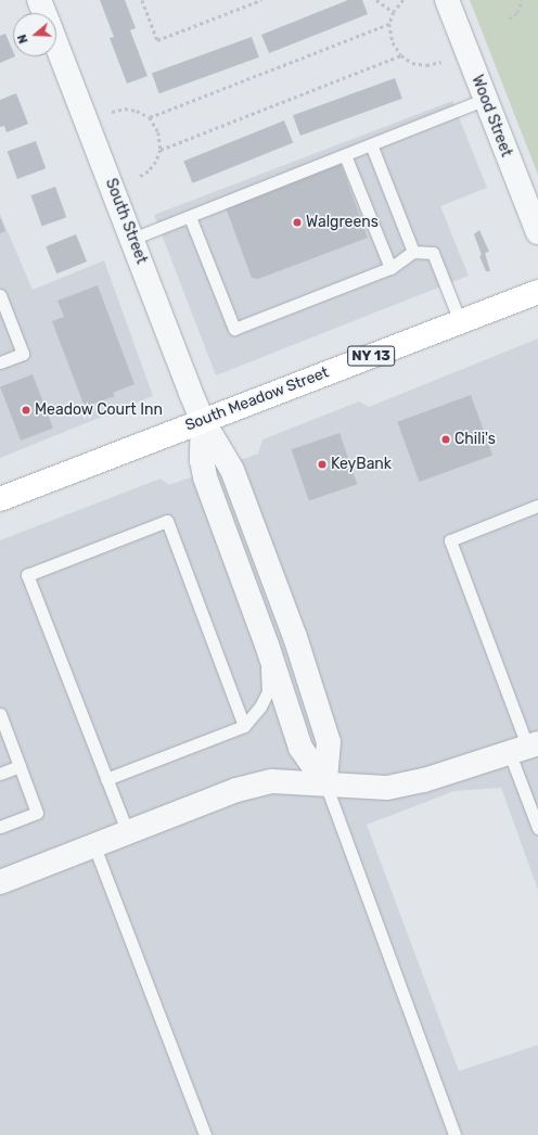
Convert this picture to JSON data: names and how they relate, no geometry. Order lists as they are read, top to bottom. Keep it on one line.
{"streets":{"highway":["NY 13","South Meadow Street"],"street":["Wood Street","South Street"]},"crossings":[["South Street","South Meadow Street"]],"places":["Walgreens","Meadow Court Inn","Chili's","KeyBank"],"north":"left"}
